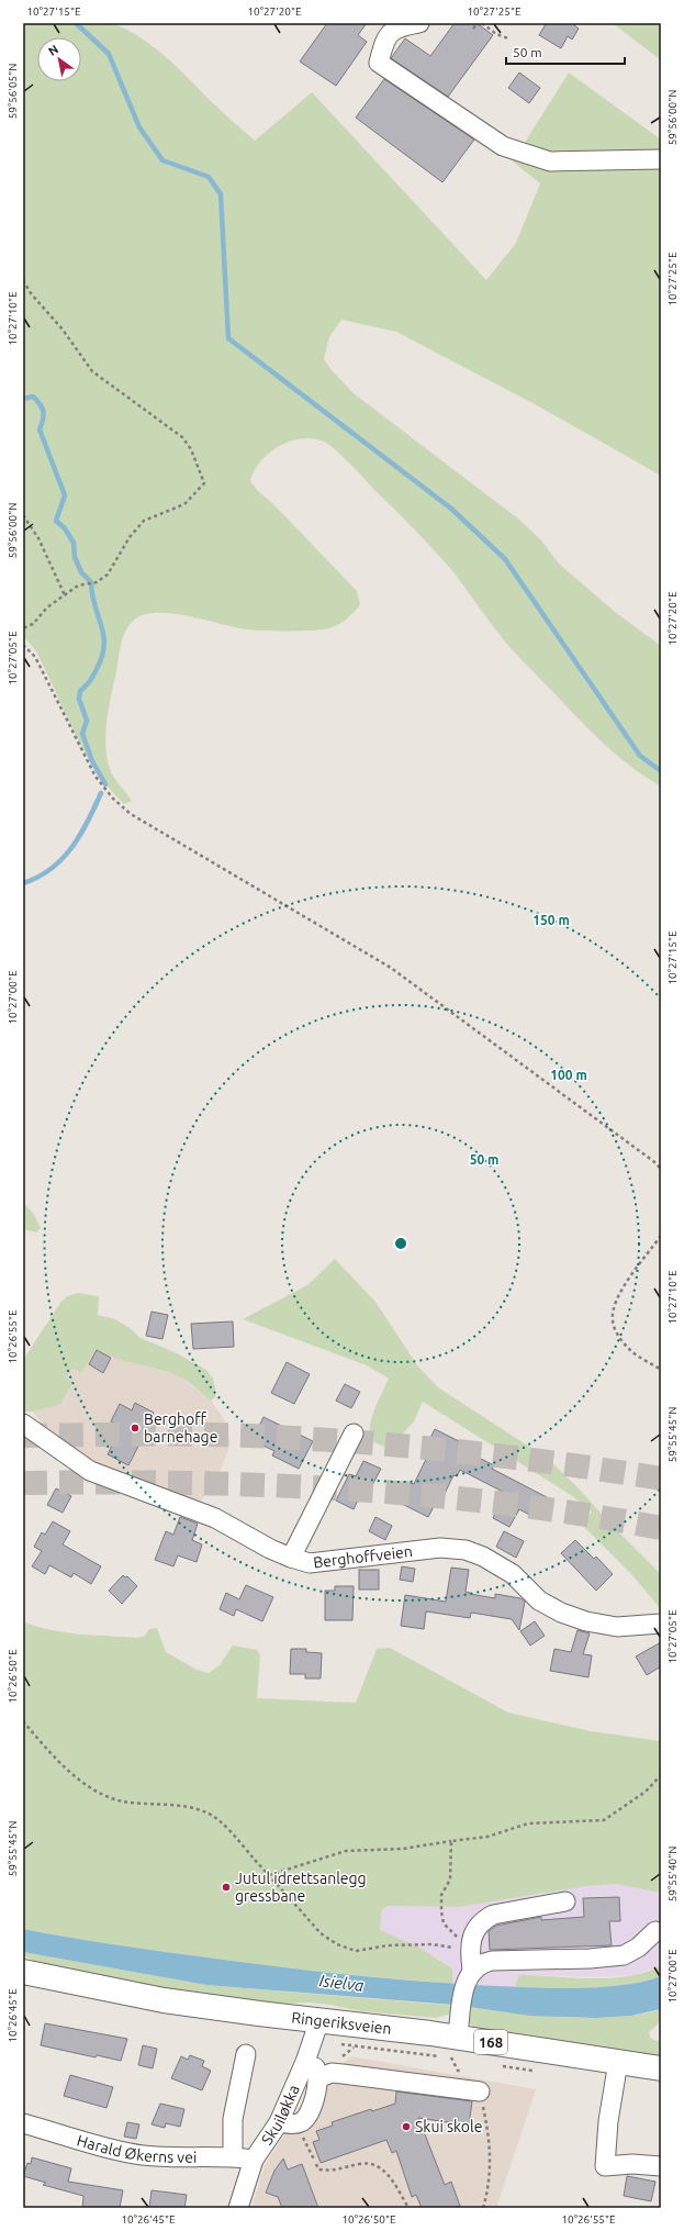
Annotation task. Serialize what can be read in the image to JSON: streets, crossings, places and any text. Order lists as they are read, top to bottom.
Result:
{
  "streets": {
    "main road": ["Ringeriksveien", "168"],
    "street": ["Berghoffveien", "Skuiløkka", "Harald Økerns vei"]
  },
  "crossings": [
    ["Ringeriksveien", "Skuiløkka"],
    ["Skuiløkka", "Harald Økerns vei"]
  ],
  "water": ["Isielva"],
  "places": ["Berghoff barnehage", "Jutul idrettsanlegg gressbane", "Skui skole"],
  "scale_bar": "50 m",
  "north": "top left",
  "coordinates": [
    "10°27'15\"E",
    "10°27'20\"E",
    "10°27'25\"E",
    "59°56'05\"N",
    "59°56'00\"N",
    "10°27'10\"E",
    "10°27'05\"E",
    "10°27'00\"E",
    "10°26'55\"E",
    "59°55'45\"N",
    "10°26'50\"E",
    "59°55'40\"N",
    "10°26'45\"E"
  ],
  "rings": ["150 m", "100 m", "50 m"]
}
